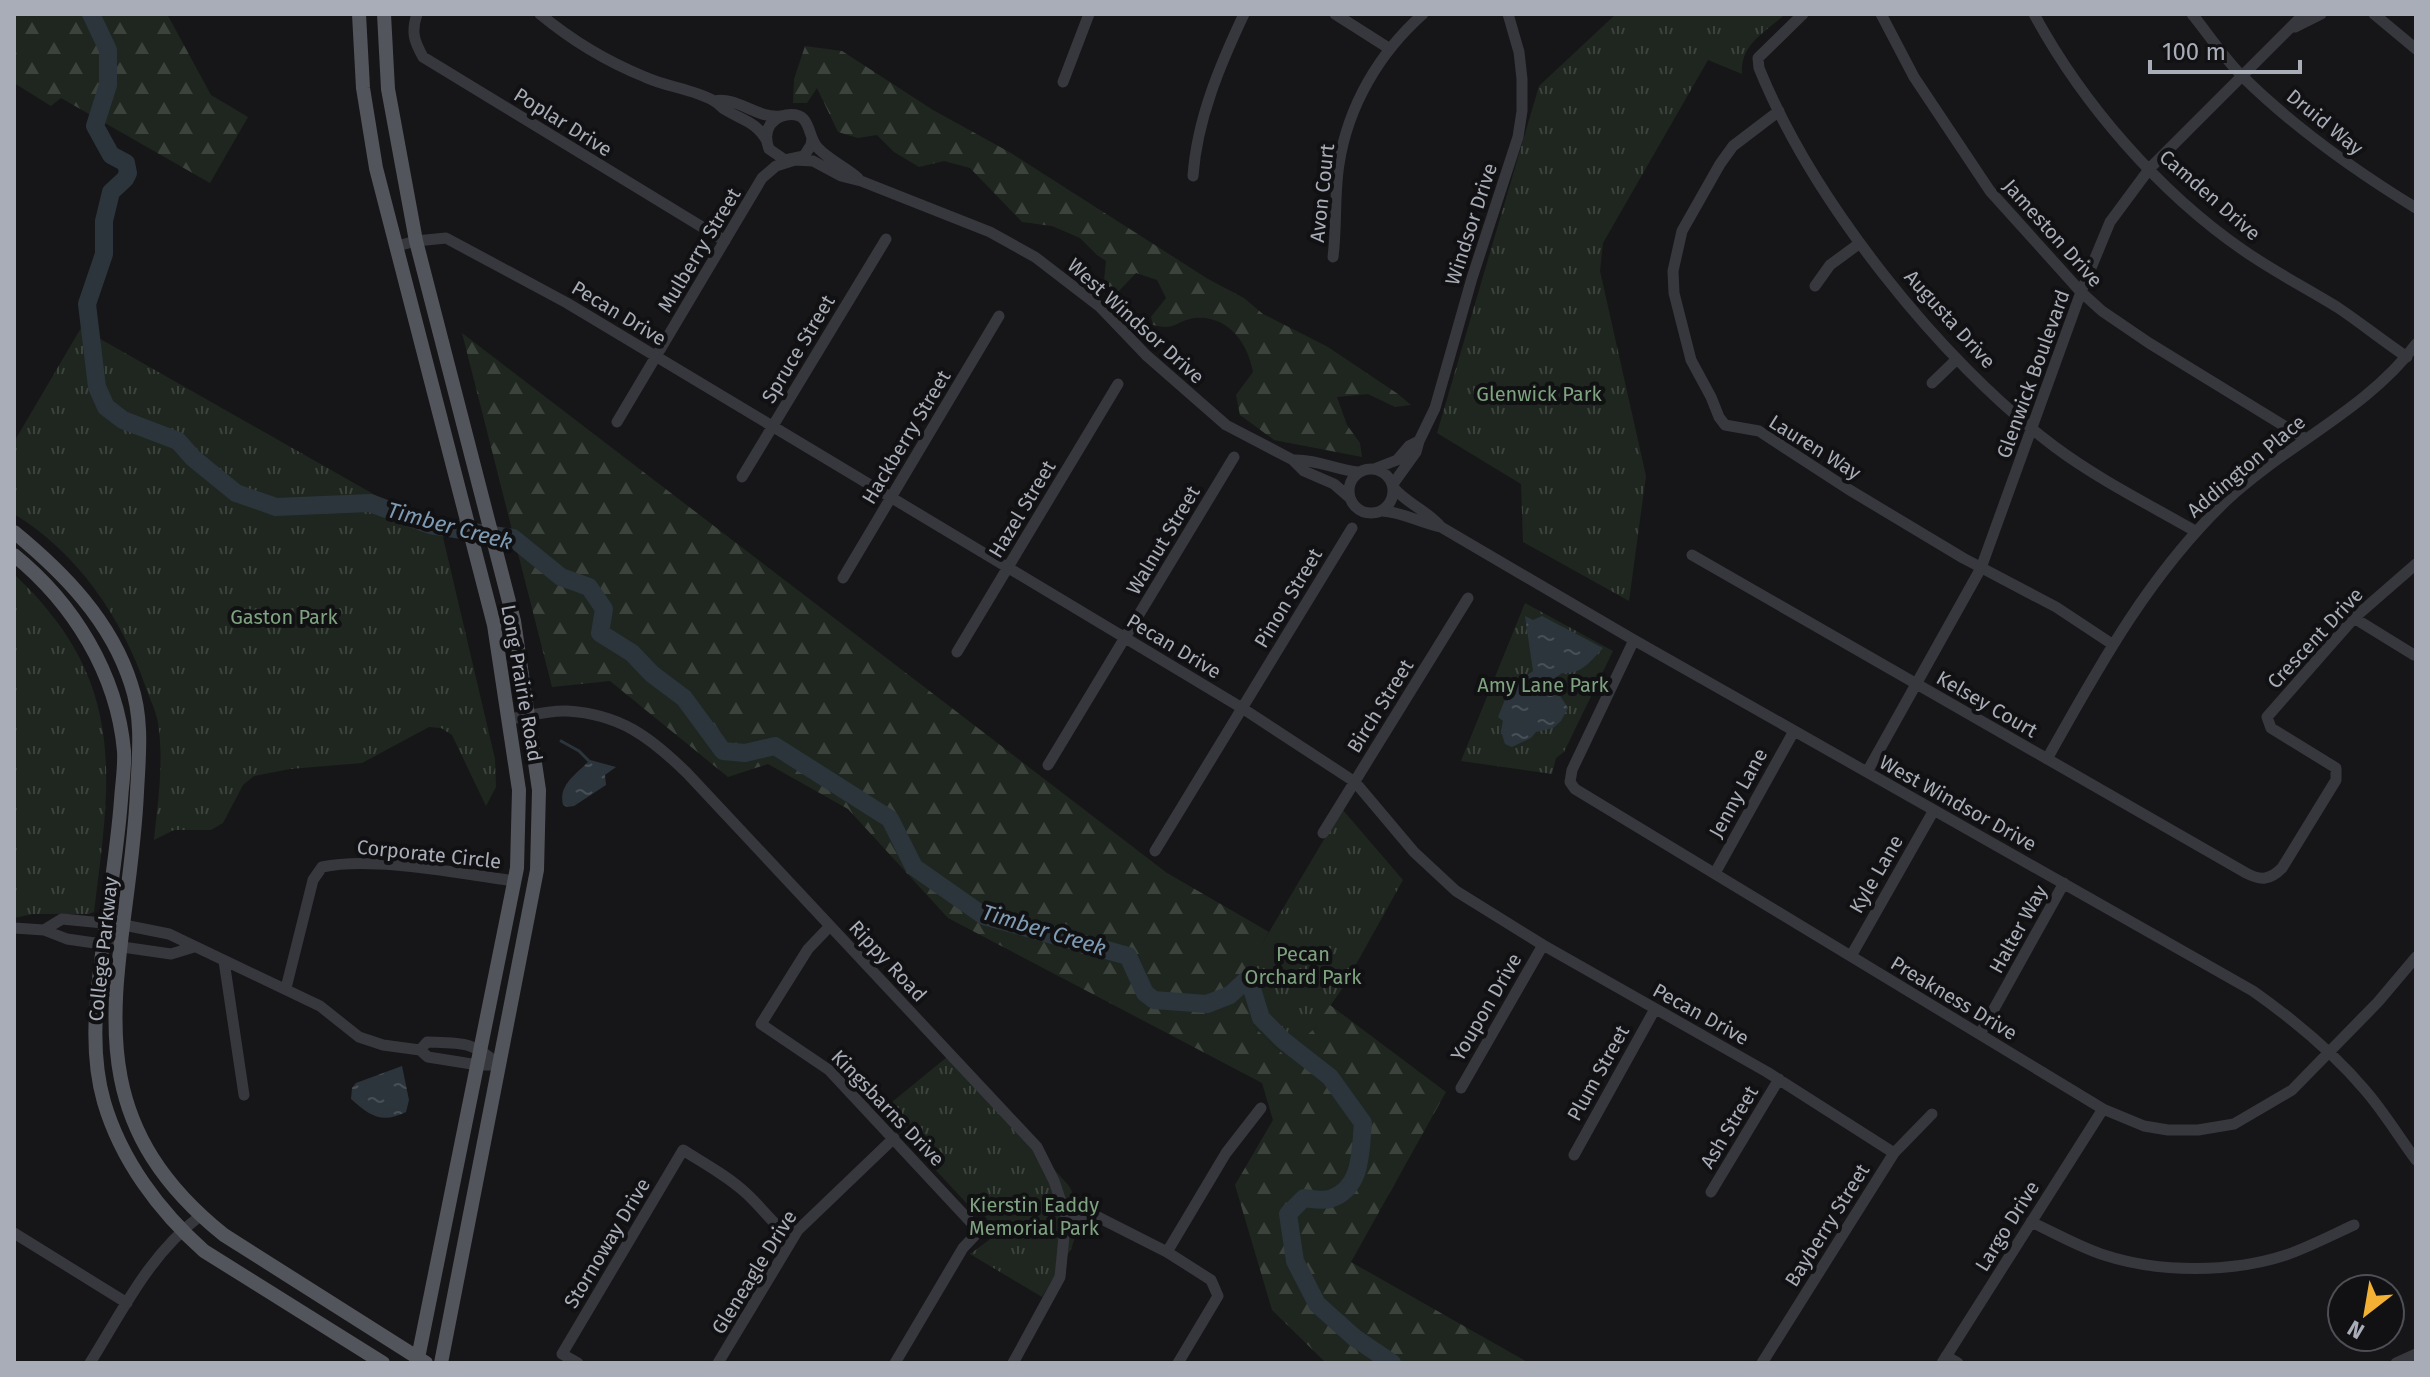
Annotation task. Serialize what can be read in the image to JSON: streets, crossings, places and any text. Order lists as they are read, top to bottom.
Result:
{
  "streets": {
    "main road": ["Long Prairie Road", "College Parkway"],
    "street": [
      "Poplar Drive",
      "Druid Way",
      "Avon Court",
      "Camden Drive",
      "Windsor Drive",
      "Jameston Drive",
      "Mulberry Street",
      "Pecan Drive",
      "Augusta Drive",
      "West Windsor Drive",
      "Spruce Street",
      "Glenwick Boulevard",
      "Hackberry Street",
      "Lauren Way",
      "Addington Place",
      "Hazel Street",
      "Walnut Street",
      "Pinon Street",
      "Crescent Drive",
      "Kelsey Court",
      "Birch Street",
      "Jenny Lane",
      "Corporate Circle",
      "Kyle Lane",
      "Halter Way",
      "Rippy Road",
      "Preakness Drive",
      "Youpon Drive",
      "Plum Street",
      "Kingsbarns Drive",
      "Ash Street",
      "Bayberry Street",
      "Largo Drive",
      "Stornoway Drive",
      "Gleneagle Drive"
    ]
  },
  "crossings": [
    ["Poplar Drive", "Mulberry Street"],
    ["Druid Way", "Glenwick Boulevard"],
    ["Camden Drive", "Glenwick Boulevard"],
    ["Camden Drive", "Addington Place"],
    ["Windsor Drive", "West Windsor Drive"],
    ["Jameston Drive", "Glenwick Boulevard"],
    ["Jameston Drive", "Addington Place"],
    ["Mulberry Street", "Pecan Drive"],
    ["Mulberry Street", "West Windsor Drive"],
    ["Pecan Drive", "Spruce Street"],
    ["Pecan Drive", "Hackberry Street"],
    ["Pecan Drive", "Hazel Street"],
    ["Pecan Drive", "Walnut Street"],
    ["Pecan Drive", "Pinon Street"],
    ["Pecan Drive", "Long Prairie Road"],
    ["Pecan Drive", "Birch Street"],
    ["Pecan Drive", "Youpon Drive"],
    ["Pecan Drive", "Plum Street"],
    ["Pecan Drive", "Ash Street"],
    ["Pecan Drive", "Bayberry Street"],
    ["Augusta Drive", "Glenwick Boulevard"],
    ["Augusta Drive", "Lauren Way"],
    ["Augusta Drive", "Addington Place"],
    ["West Windsor Drive", "Glenwick Boulevard"],
    ["West Windsor Drive", "Jenny Lane"],
    ["West Windsor Drive", "Kyle Lane"],
    ["West Windsor Drive", "Halter Way"],
    ["West Windsor Drive", "Preakness Drive"],
    ["Glenwick Boulevard", "Lauren Way"],
    ["Glenwick Boulevard", "Kelsey Court"],
    ["Lauren Way", "Addington Place"],
    ["Addington Place", "Kelsey Court"],
    ["Crescent Drive", "Kelsey Court"],
    ["Long Prairie Road", "Corporate Circle"],
    ["Long Prairie Road", "College Parkway"],
    ["Long Prairie Road", "Rippy Road"],
    ["Jenny Lane", "Preakness Drive"],
    ["Kyle Lane", "Preakness Drive"],
    ["Halter Way", "Preakness Drive"],
    ["Rippy Road", "Kingsbarns Drive"],
    ["Preakness Drive", "Largo Drive"],
    ["Kingsbarns Drive", "Gleneagle Drive"],
    ["Stornoway Drive", "Gleneagle Drive"]
  ],
  "water": ["Timber Creek"],
  "parks": [
    "Glenwick Park",
    "Gaston Park",
    "Amy Lane Park",
    "Pecan Orchard Park",
    "Kierstin Eaddy Memorial Park"
  ],
  "scale_bar": "100 m",
  "north": "bottom left"
}
